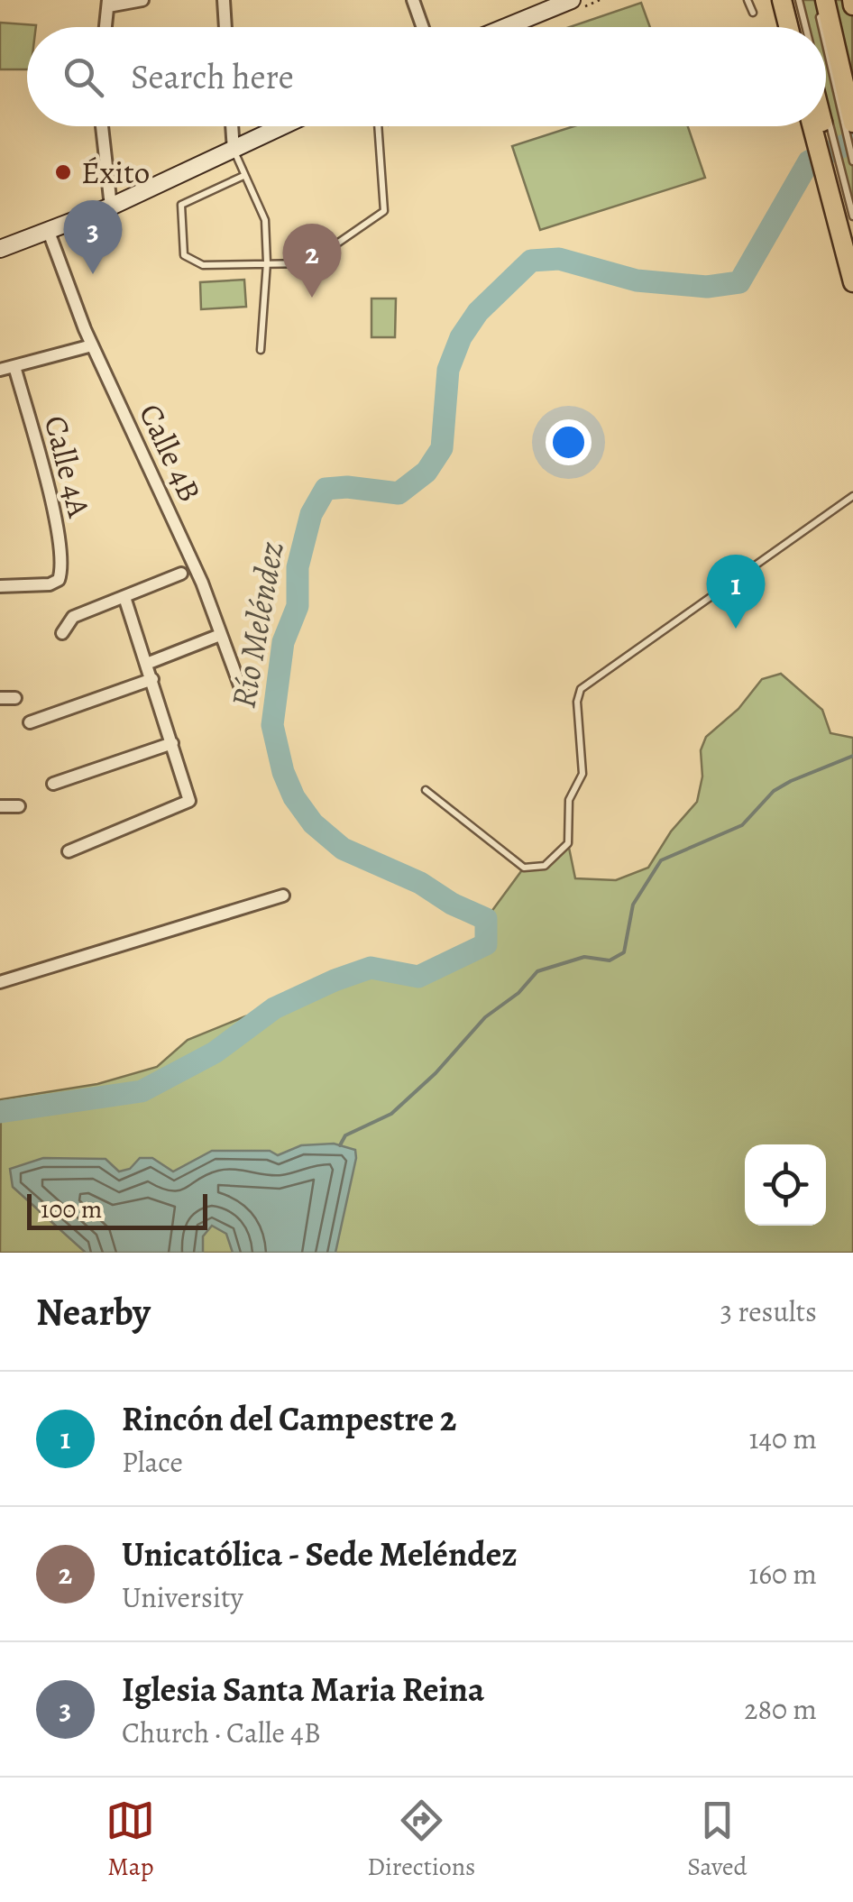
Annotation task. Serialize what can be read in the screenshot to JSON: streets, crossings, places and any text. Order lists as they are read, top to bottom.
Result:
{
  "streets": {
    "street": ["Calle 4B", "Calle 4A"]
  },
  "water": ["Río Meléndez"],
  "places": ["Éxito"],
  "scale_bar": "100 m",
  "page": {
    "search": "Search here",
    "pins": ["3", "2", "1"],
    "scale": "100 m",
    "heading": ["Nearby", "3 results"],
    "list": [
      {
        "mark": "1",
        "name": "Rincón del Campestre 2",
        "note": "Place",
        "value": "140 m"
      },
      {
        "mark": "2",
        "name": "Unicatólica - Sede Meléndez",
        "note": "University",
        "value": "160 m"
      },
      {
        "mark": "3",
        "name": "Iglesia Santa Maria Reina",
        "note": "Church · Calle 4B",
        "value": "280 m"
      }
    ],
    "nav": ["Map", "Directions", "Saved"]
  }
}
